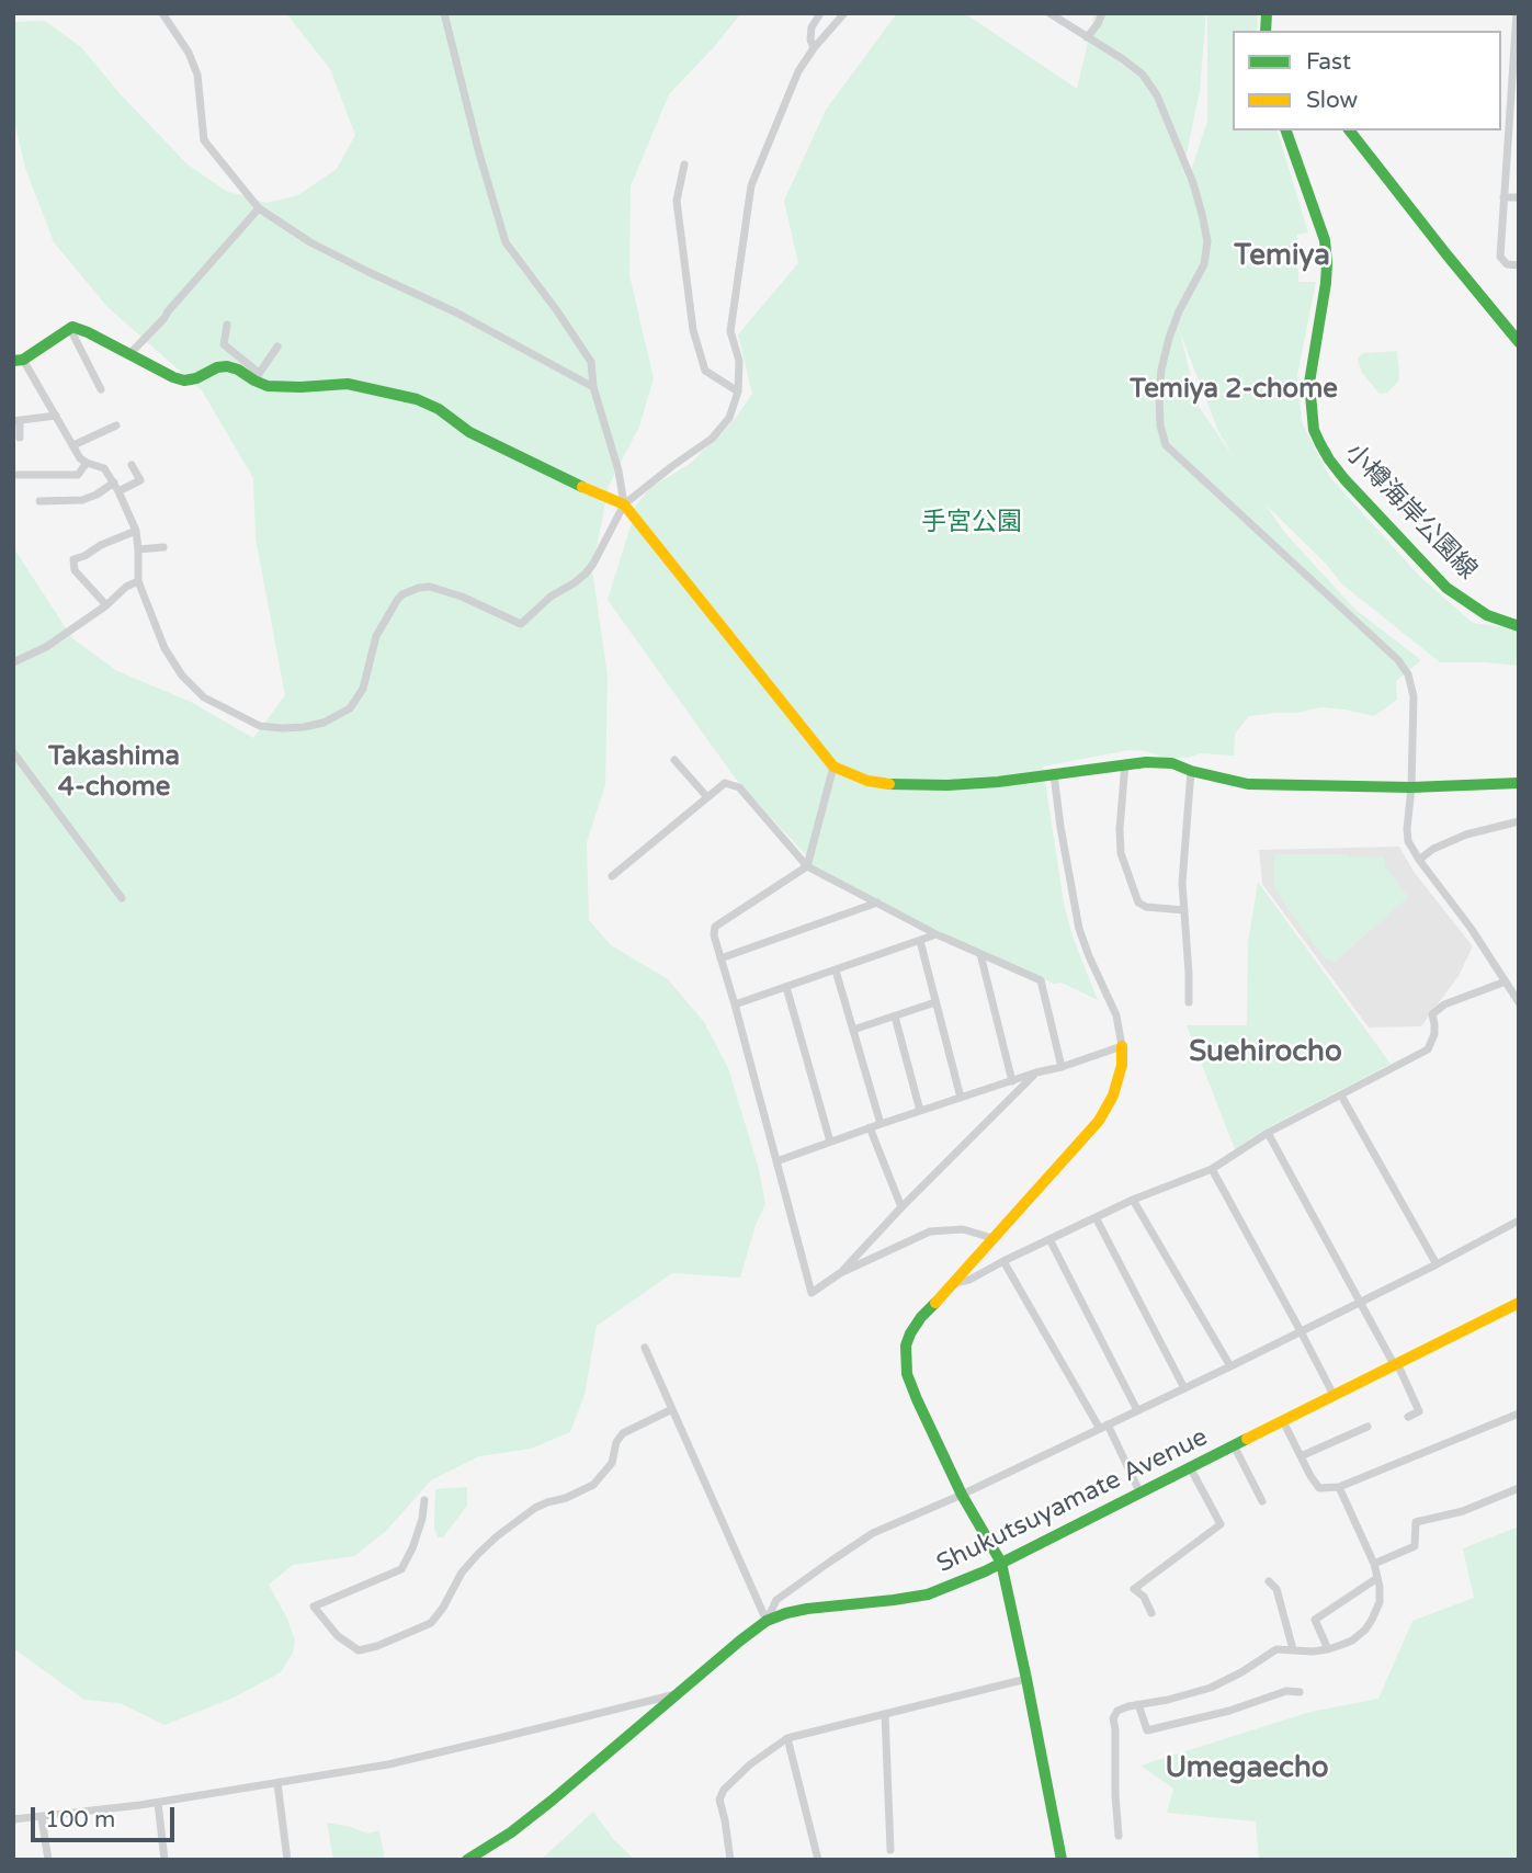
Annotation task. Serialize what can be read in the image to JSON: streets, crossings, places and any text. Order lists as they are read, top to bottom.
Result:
{
  "streets": {
    "street": ["小樽海岸公園線", "Shukutsuyamate Avenue"]
  },
  "districts": [
    "Temiya",
    "Temiya 2-chome",
    "Takashima 4-chome",
    "Suehirocho",
    "Umegaecho"
  ],
  "parks": ["手宮公園"],
  "legend": ["Fast", "Slow"],
  "scale_bar": "100 m"
}
